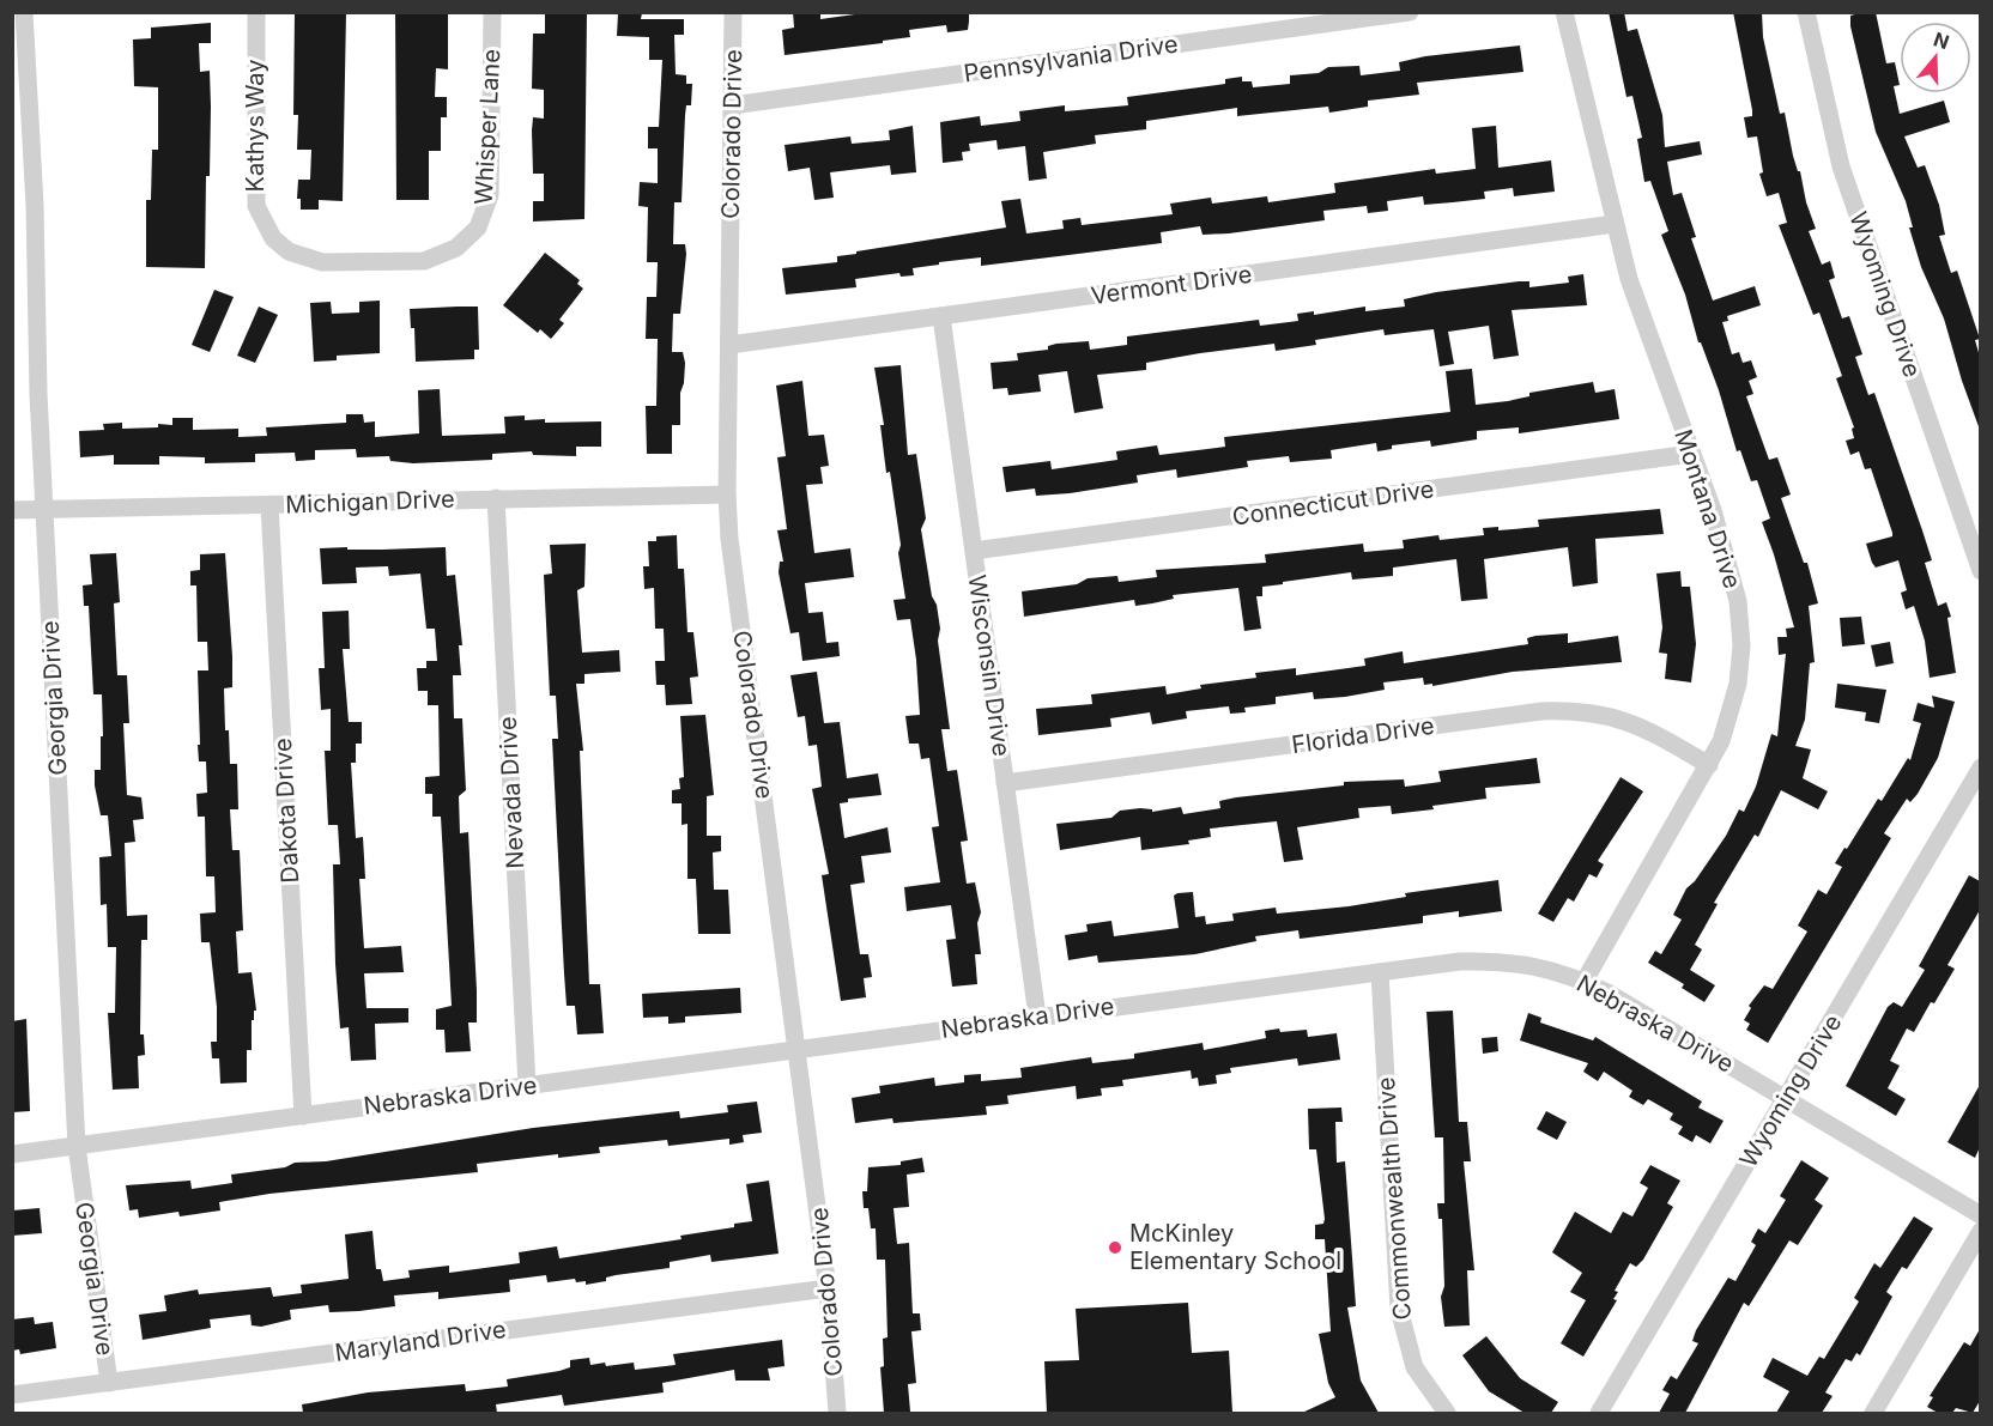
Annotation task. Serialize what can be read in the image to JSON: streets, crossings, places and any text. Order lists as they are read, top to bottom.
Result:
{
  "streets": {
    "street": [
      "Pennsylvania Drive",
      "Kathys Way",
      "Whisper Lane",
      "Colorado Drive",
      "Vermont Drive",
      "Wyoming Drive",
      "Michigan Drive",
      "Connecticut Drive",
      "Montana Drive",
      "Wisconsin Drive",
      "Georgia Drive",
      "Florida Drive",
      "Nevada Drive",
      "Dakota Drive",
      "Nebraska Drive",
      "Commonwealth Drive",
      "Maryland Drive"
    ]
  },
  "crossings": [
    ["Pennsylvania Drive", "Colorado Drive"],
    ["Kathys Way", "Whisper Lane"],
    ["Colorado Drive", "Vermont Drive"],
    ["Colorado Drive", "Michigan Drive"],
    ["Colorado Drive", "Nebraska Drive"],
    ["Colorado Drive", "Maryland Drive"],
    ["Vermont Drive", "Montana Drive"],
    ["Vermont Drive", "Wisconsin Drive"],
    ["Wyoming Drive", "Nebraska Drive"],
    ["Michigan Drive", "Georgia Drive"],
    ["Michigan Drive", "Nevada Drive"],
    ["Michigan Drive", "Dakota Drive"],
    ["Connecticut Drive", "Montana Drive"],
    ["Connecticut Drive", "Wisconsin Drive"],
    ["Montana Drive", "Florida Drive"],
    ["Montana Drive", "Nebraska Drive"],
    ["Wisconsin Drive", "Florida Drive"],
    ["Wisconsin Drive", "Nebraska Drive"],
    ["Georgia Drive", "Nebraska Drive"],
    ["Georgia Drive", "Maryland Drive"],
    ["Nevada Drive", "Nebraska Drive"],
    ["Dakota Drive", "Nebraska Drive"],
    ["Nebraska Drive", "Commonwealth Drive"]
  ],
  "places": ["McKinley Elementary School"],
  "north": "top"
}
